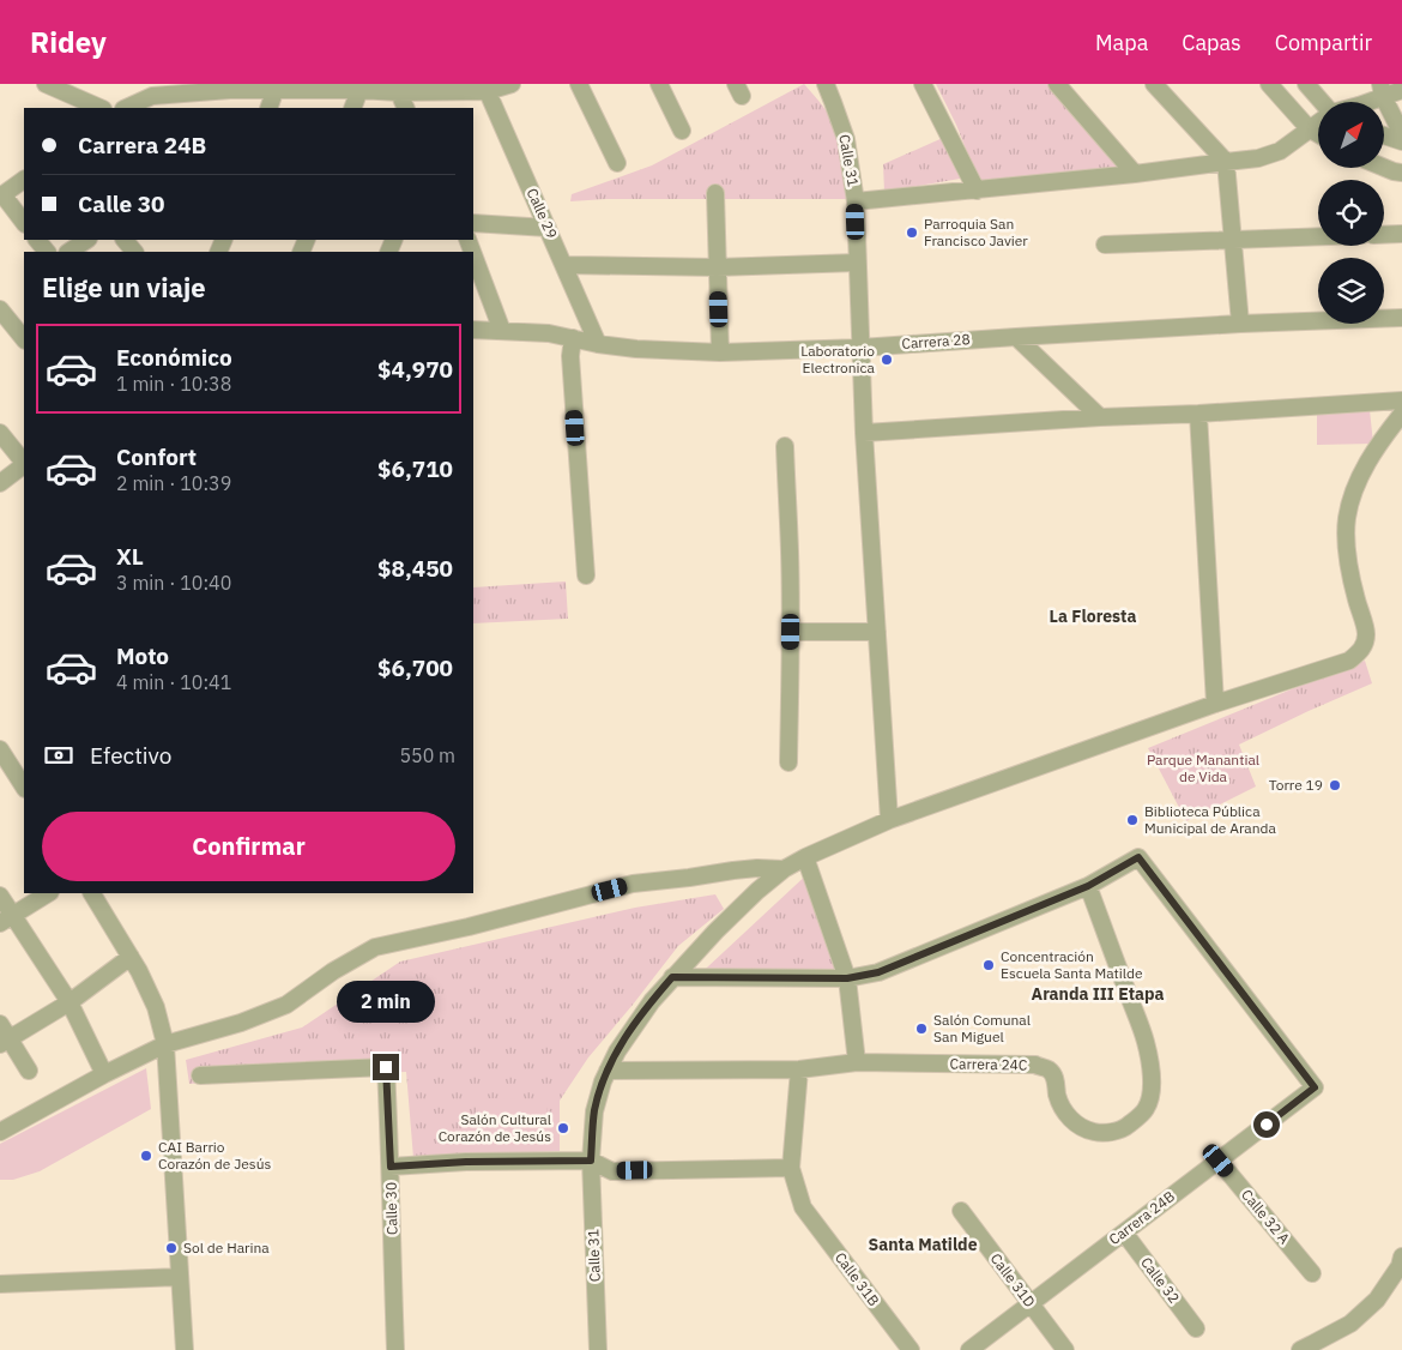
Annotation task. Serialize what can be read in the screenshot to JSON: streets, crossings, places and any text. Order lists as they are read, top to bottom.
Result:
{
  "streets": {
    "street": [
      "Calle 31",
      "Calle 29",
      "Carrera 28",
      "Carrera 24C",
      "Calle 30",
      "Calle 32 A",
      "Carrera 24B",
      "Calle 31B",
      "Calle 31D",
      "Calle 32"
    ]
  },
  "crossings": [
    ["Calle 31", "Carrera 28"],
    ["Calle 31", "Carrera 24C"],
    ["Calle 29", "Carrera 28"],
    ["Carrera 24C", "Carrera 24B"],
    ["Calle 32 A", "Carrera 24B"],
    ["Carrera 24B", "Calle 31D"],
    ["Carrera 24B", "Calle 32"]
  ],
  "districts": ["La Floresta", "Aranda III Etapa", "Santa Matilde"],
  "parks": ["Parque Manantial de Vida"],
  "places": [
    "Parroquia San Francisco Javier",
    "Laboratorio Electronica",
    "Torre 19",
    "Biblioteca Pública Municipal de Aranda",
    "Concentración Escuela Santa Matilde",
    "Salón Comunal San Miguel",
    "Salón Cultural Corazón de Jesús",
    "CAI Barrio Corazón de Jesús",
    "Sol de Harina"
  ],
  "north": "top right",
  "page": {
    "header": "Ridey",
    "nav": ["Mapa", "Capas", "Compartir"],
    "banner": ["Carrera 24B", "Calle 30"],
    "heading": "Elige un viaje",
    "list": [
      {
        "name": "Económico",
        "note": "1 min · 10:38",
        "value": "$4,970"
      },
      {
        "name": "Confort",
        "note": "2 min · 10:39",
        "value": "$6,710"
      },
      {
        "name": "XL",
        "note": "3 min · 10:40",
        "value": "$8,450"
      },
      {
        "name": "Moto",
        "note": "4 min · 10:41",
        "value": "$6,700"
      }
    ],
    "pay": ["Efectivo", "550 m"],
    "buttons": "Confirmar",
    "bubble": "2 min"
  }
}
